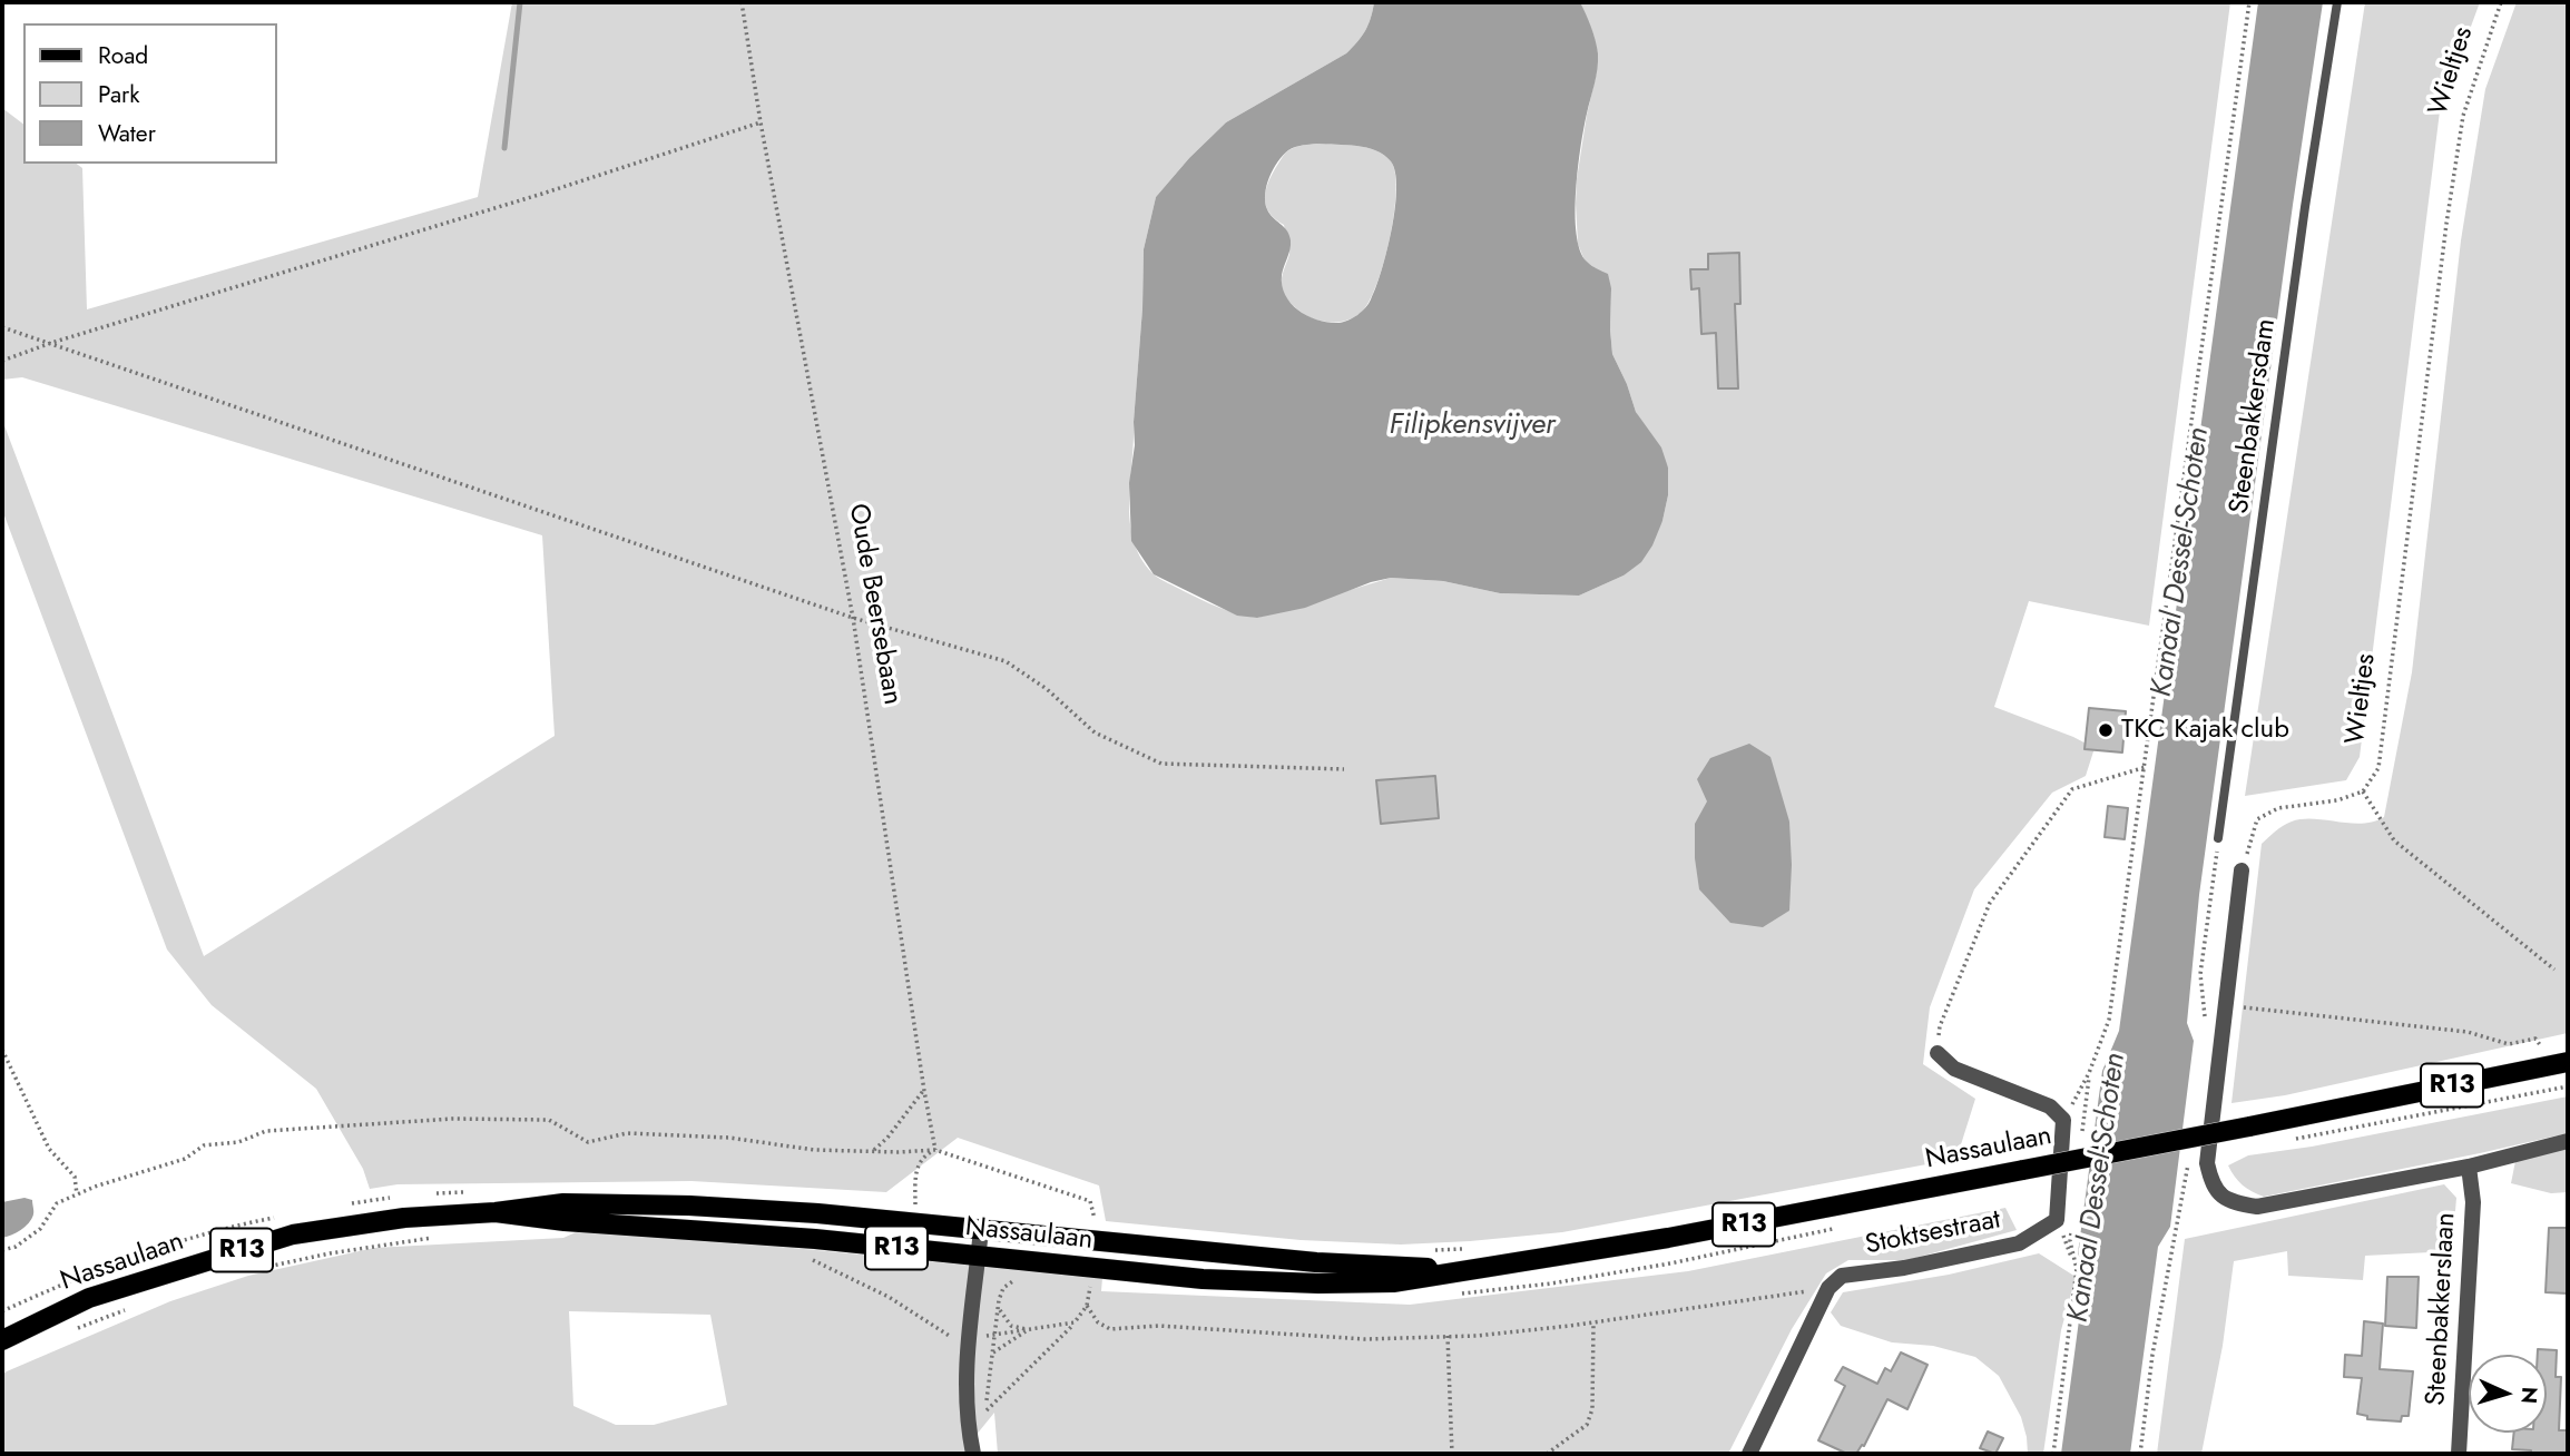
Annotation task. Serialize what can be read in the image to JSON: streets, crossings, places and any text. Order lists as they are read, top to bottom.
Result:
{
  "streets": {
    "main road": ["R13", "Nassaulaan"],
    "street": ["Stoktsestraat", "Steenbakkerslaan"],
    "lane": ["Steenbakkersdam"],
    "path": ["Wieltjes", "Oude Beersebaan"]
  },
  "water": ["Filipkensvijver", "Kanaal Dessel-Schoten"],
  "places": ["TKC Kajak club"],
  "legend": ["Road", "Park", "Water"],
  "north": "right"
}
